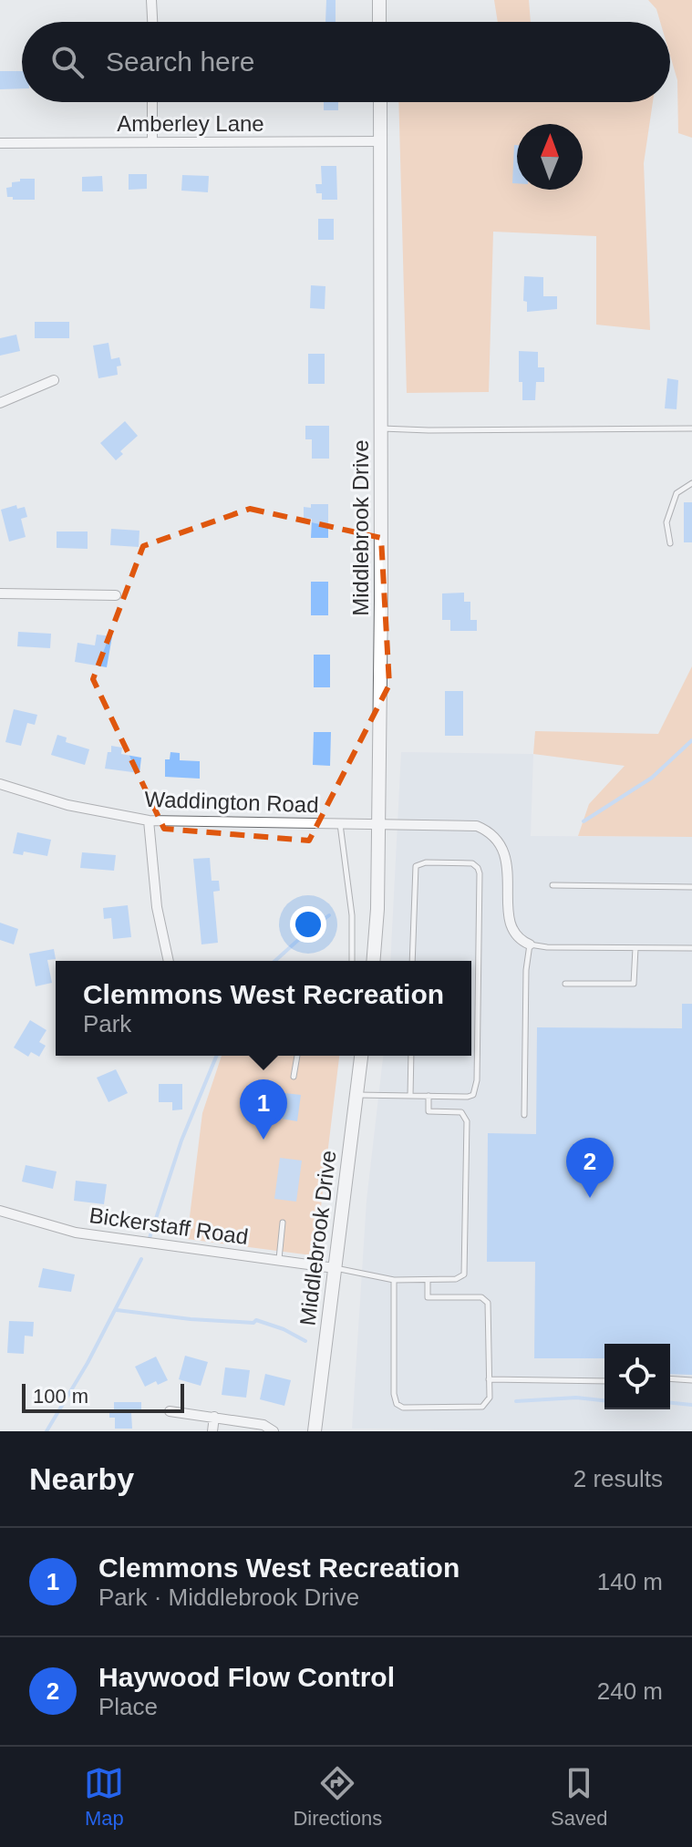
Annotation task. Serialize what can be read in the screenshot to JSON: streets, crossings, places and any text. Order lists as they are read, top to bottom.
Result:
{
  "streets": {
    "street": [
      "Amberley Lane",
      "Middlebrook Drive",
      "Waddington Road",
      "Bickerstaff Road"
    ]
  },
  "crossings": [
    ["Amberley Lane", "Middlebrook Drive"],
    ["Middlebrook Drive", "Waddington Road"],
    ["Middlebrook Drive", "Bickerstaff Road"]
  ],
  "scale_bar": "100 m",
  "north": "top",
  "page": {
    "search": "Search here",
    "popup": ["Clemmons West Recreation", "Park"],
    "pins": ["1", "2"],
    "scale": "100 m",
    "heading": ["Nearby", "2 results"],
    "list": [
      {
        "mark": "1",
        "name": "Clemmons West Recreation",
        "note": "Park · Middlebrook Drive",
        "value": "140 m"
      },
      {
        "mark": "2",
        "name": "Haywood Flow Control",
        "note": "Place",
        "value": "240 m"
      }
    ],
    "nav": ["Map", "Directions", "Saved"]
  }
}
